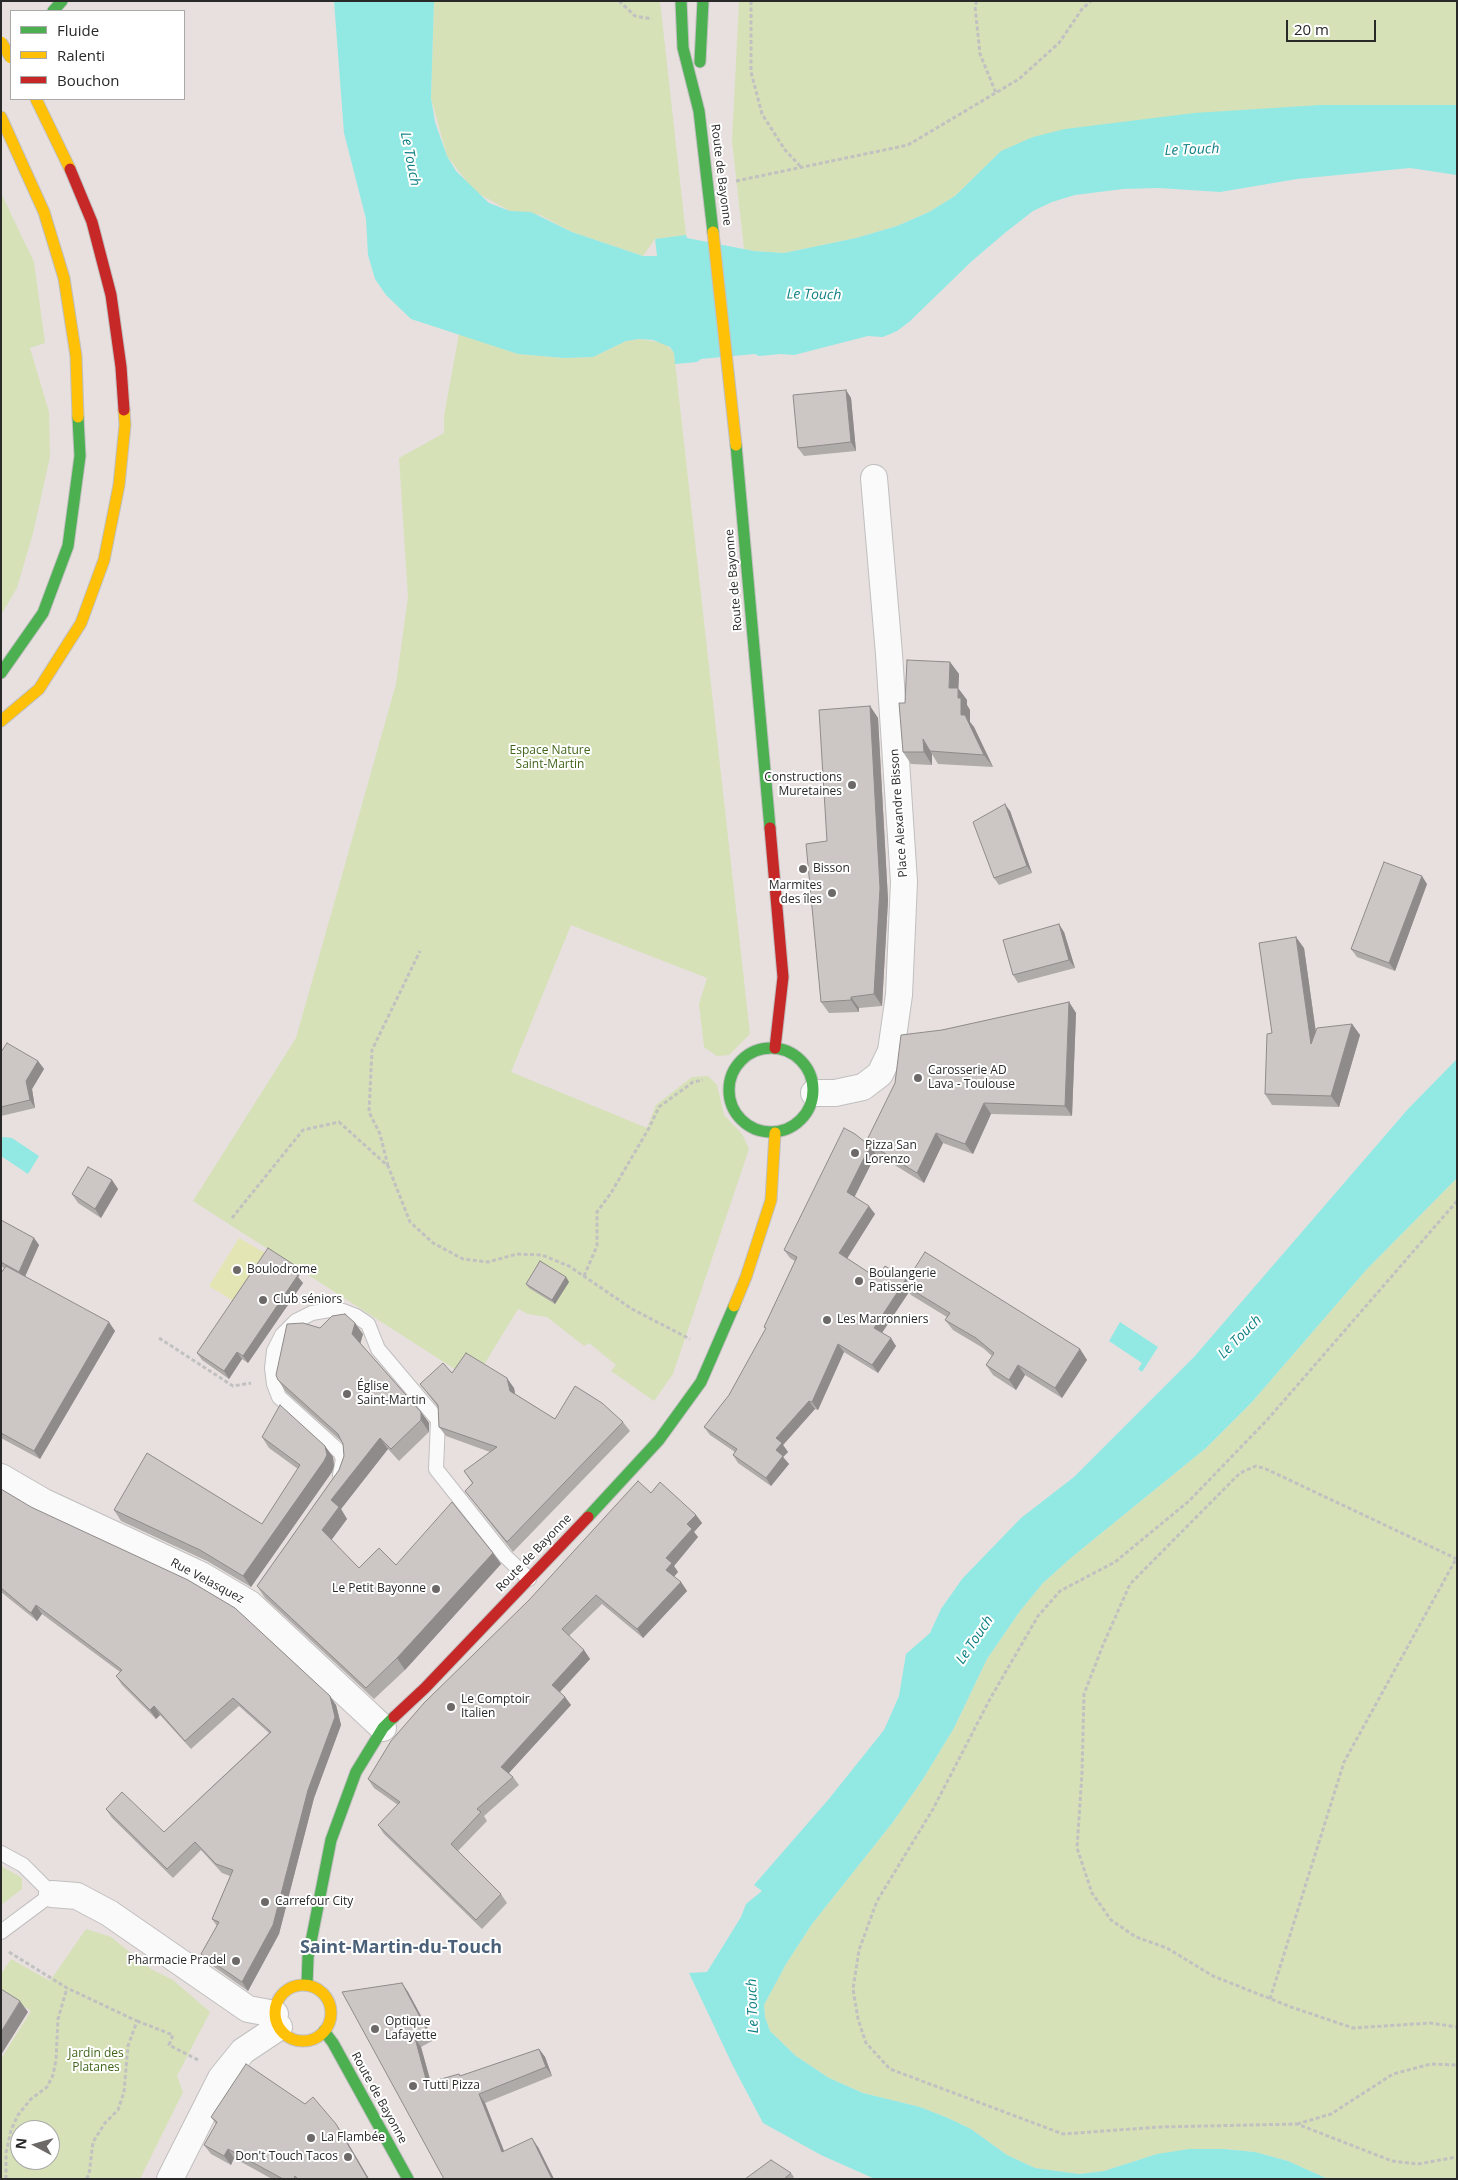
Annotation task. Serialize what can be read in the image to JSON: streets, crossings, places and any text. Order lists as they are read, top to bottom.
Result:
{
  "streets": {
    "main road": ["Route de Bayonne"],
    "street": ["Place Alexandre Bisson", "Rue Velasquez"]
  },
  "crossings": [
    ["Route de Bayonne", "Place Alexandre Bisson"],
    ["Route de Bayonne", "Rue Velasquez"]
  ],
  "districts": ["Saint-Martin-du-Touch"],
  "water": ["Le Touch"],
  "parks": ["Espace Nature Saint-Martin", "Jardin des Platanes"],
  "places": [
    "Constructions Muretaines",
    "Bisson",
    "Marmites des îles",
    "Carosserie AD Lava - Toulouse",
    "Pizza San Lorenzo",
    "Boulodrome",
    "Boulangerie Patisserie",
    "Club séniors",
    "Les Marronniers",
    "Église Saint-Martin",
    "Le Petit Bayonne",
    "Le Comptoir Italien",
    "Carrefour City",
    "Pharmacie Pradel",
    "Optique Lafayette",
    "Tutti Pizza",
    "La Flambée",
    "Don't Touch Tacos"
  ],
  "legend": ["Fluide", "Ralenti", "Bouchon"],
  "scale_bar": "20 m",
  "north": "left"
}
